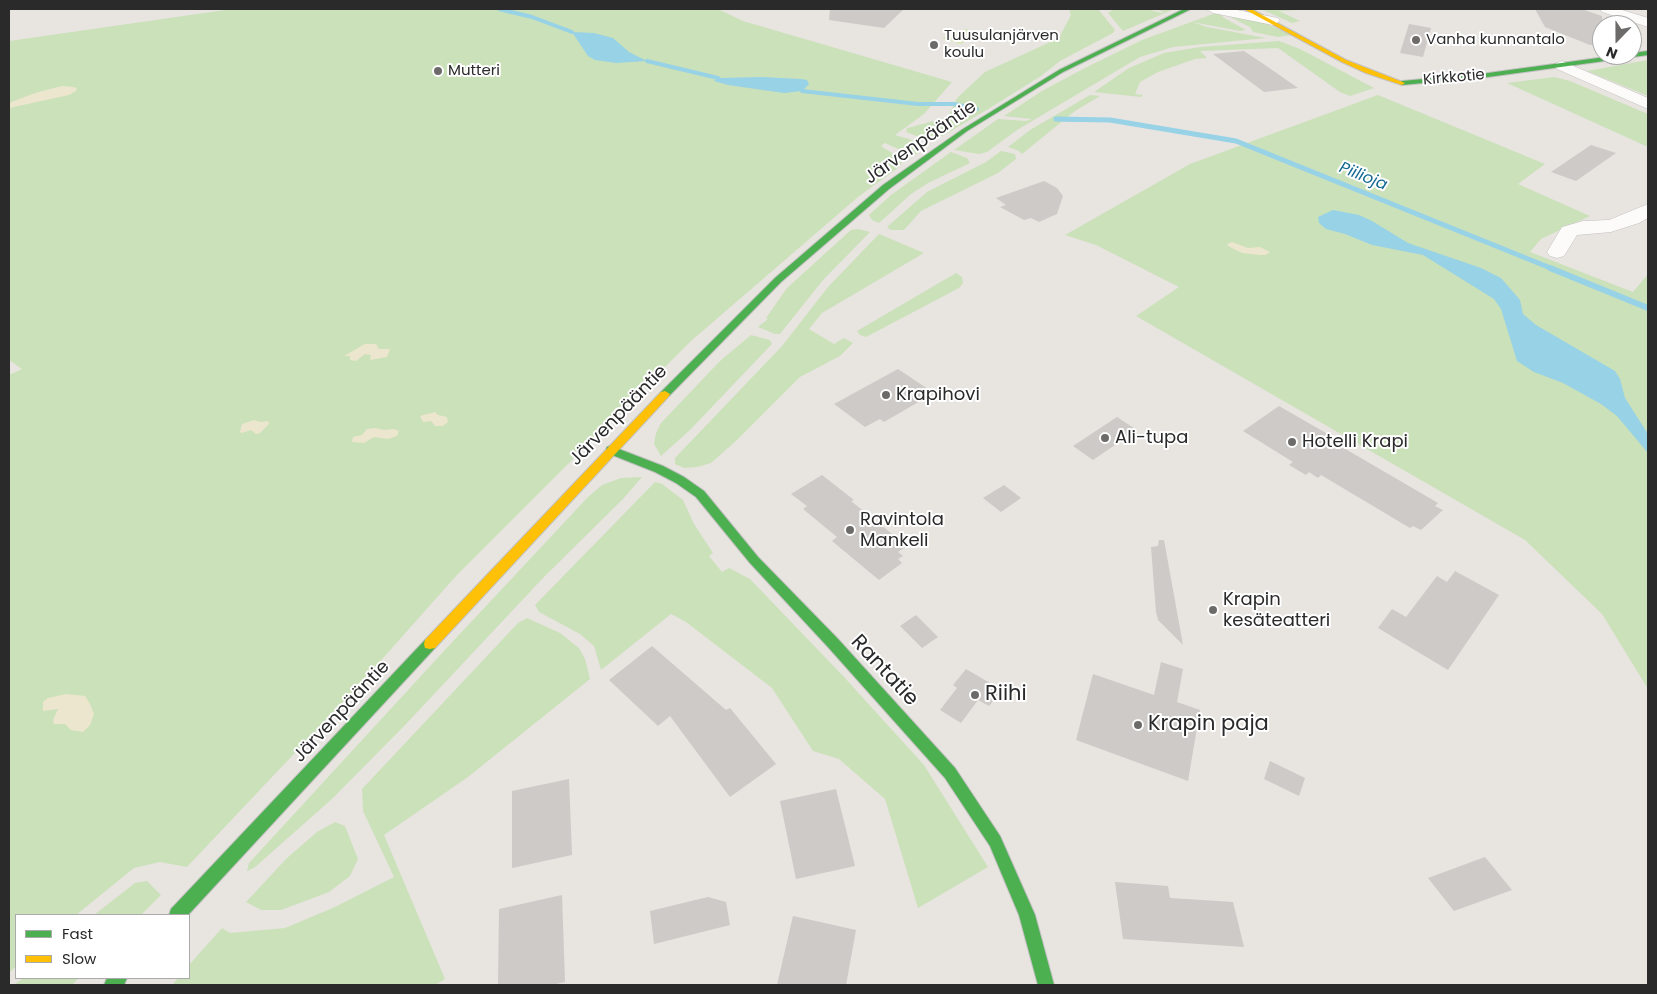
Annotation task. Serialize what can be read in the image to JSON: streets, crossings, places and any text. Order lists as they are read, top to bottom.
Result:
{
  "streets": {
    "main road": ["Kirkkotie", "Järvenpääntie", "Rantatie"]
  },
  "crossings": [
    ["Kirkkotie", "Järvenpääntie"],
    ["Järvenpääntie", "Rantatie"]
  ],
  "water": ["Piilioja"],
  "places": [
    "Vanha kunnantalo",
    "Tuusulanjärven koulu",
    "Mutteri",
    "Krapihovi",
    "Ali-tupa",
    "Hotelli Krapi",
    "Ravintola Mankeli",
    "Krapin kesäteatteri",
    "Riihi",
    "Krapin paja"
  ],
  "legend": ["Fast", "Slow"],
  "north": "bottom"
}
